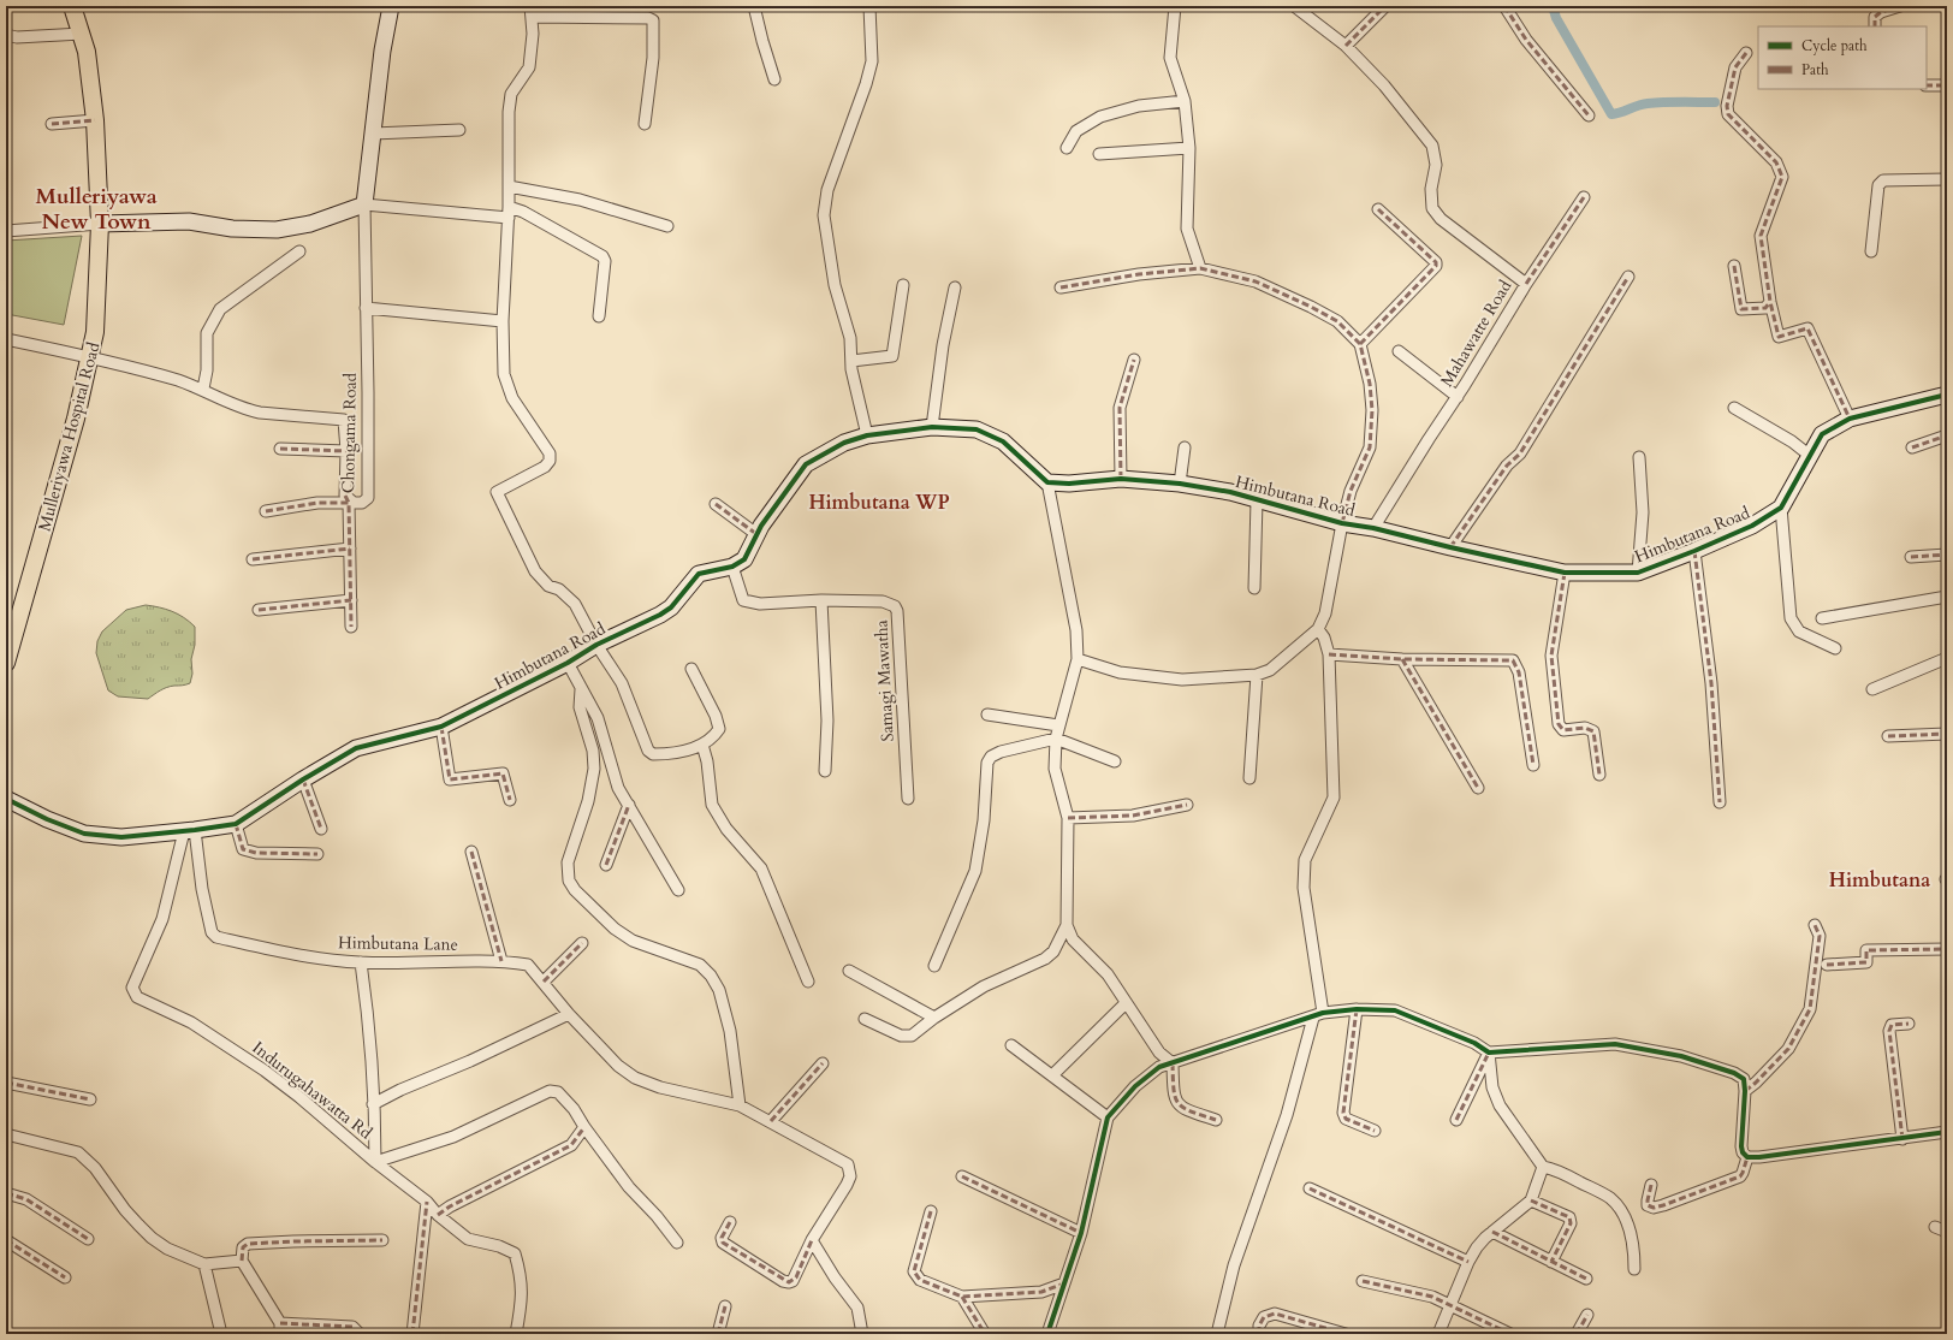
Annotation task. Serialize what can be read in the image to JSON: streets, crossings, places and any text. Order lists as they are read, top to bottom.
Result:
{
  "streets": {
    "main road": ["Mulleriyawa Hospital Road"],
    "street": [
      "Mahawatte Road",
      "Chongama Road",
      "Himbutana Road",
      "Samagi Mawatha",
      "Himbutana Lane",
      "Indurugahawatta Rd"
    ]
  },
  "crossings": [
    ["Mahawatte Road", "Himbutana Road"],
    ["Chongama Road", "Mulleriyawa Hospital Road"],
    ["Himbutana Road", "Samagi Mawatha"],
    ["Himbutana Road", "Himbutana Lane"],
    ["Himbutana Road", "Indurugahawatta Rd"],
    ["Himbutana Lane", "Indurugahawatta Rd"]
  ],
  "districts": ["Mulleriyawa New Town", "Himbutana WP", "Himbutana"],
  "legend": ["Cycle path", "Path"]
}
